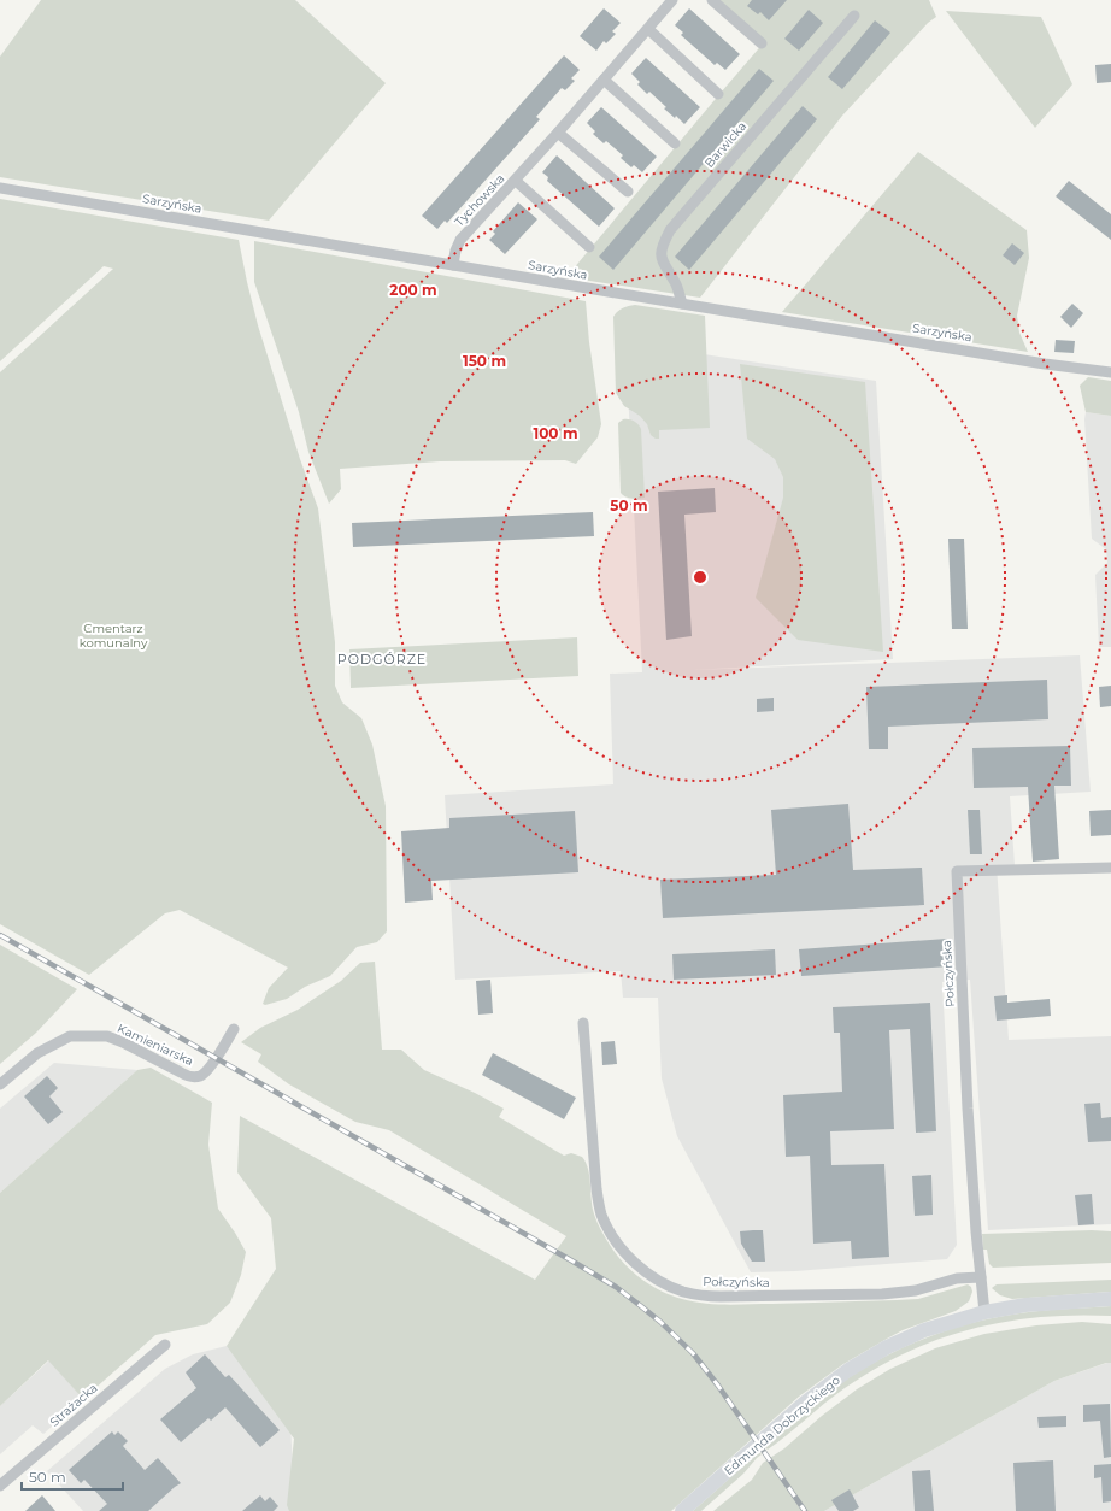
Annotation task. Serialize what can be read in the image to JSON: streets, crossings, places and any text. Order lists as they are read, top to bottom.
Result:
{
  "streets": {
    "main road": ["Edmunda Dobrzyckiego"],
    "street": [
      "Barwicka",
      "Tychowska",
      "Sarzyńska",
      "Połczyńska",
      "Kamieniarska",
      "Strażacka"
    ]
  },
  "crossings": [
    ["Barwicka", "Sarzyńska"],
    ["Tychowska", "Sarzyńska"],
    ["Połczyńska", "Edmunda Dobrzyckiego"]
  ],
  "districts": ["PODGÓRZE"],
  "parks": ["Cmentarz komunalny"],
  "scale_bar": "50 m",
  "rings": [
    "200 m",
    "150 m",
    "100 m",
    "50 m"
  ]
}
